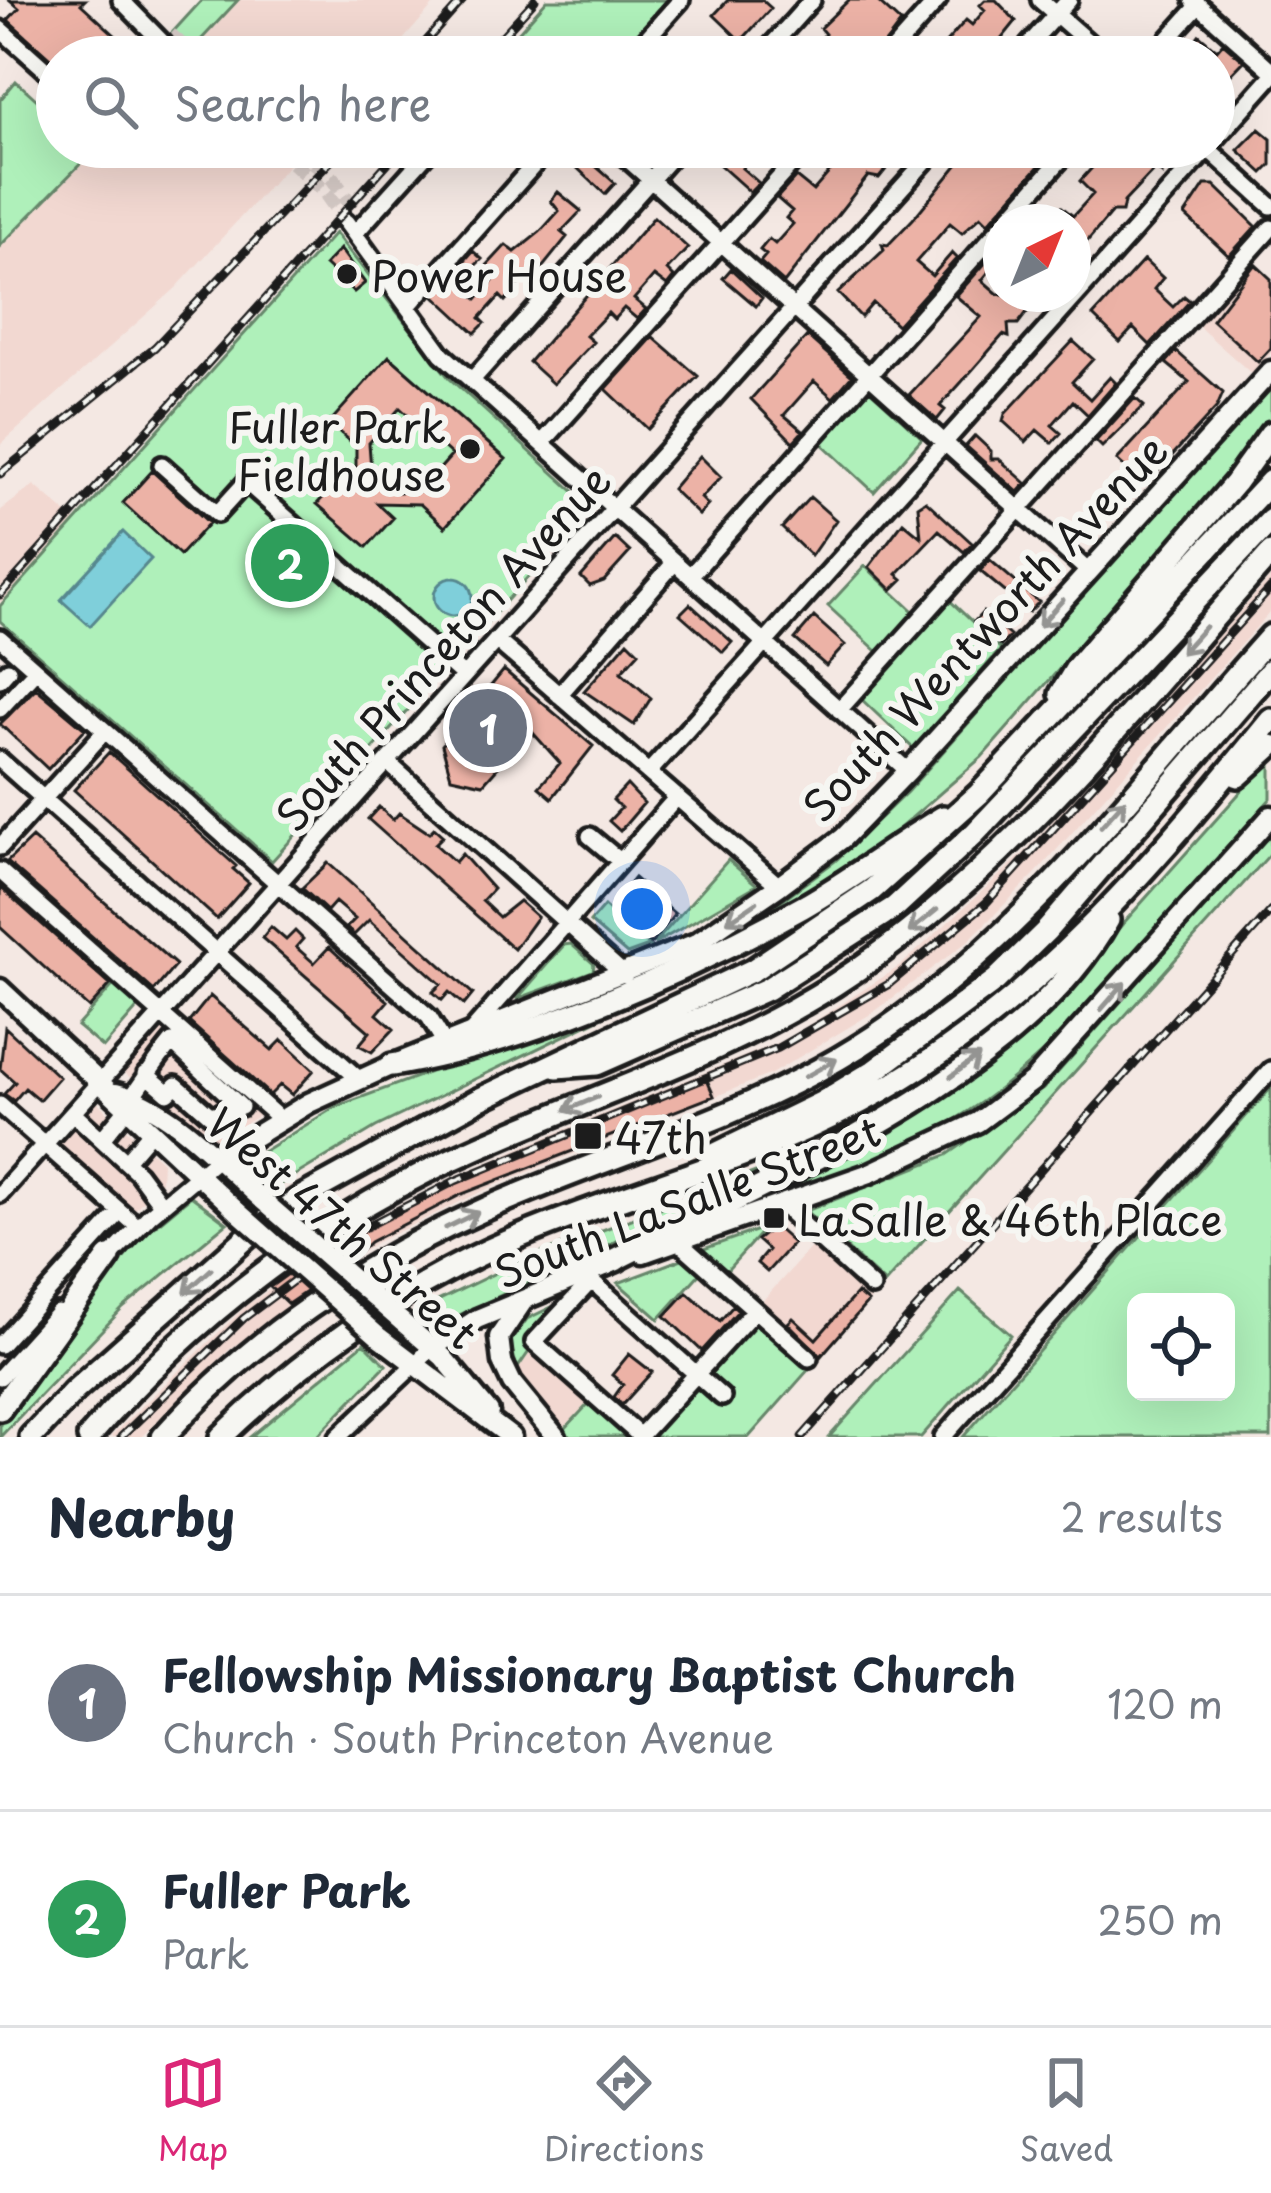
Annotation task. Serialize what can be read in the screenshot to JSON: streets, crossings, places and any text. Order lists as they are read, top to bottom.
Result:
{
  "streets": {
    "main road": ["South Wentworth Avenue", "South LaSalle Street", "West 47th Street"],
    "street": ["South Princeton Avenue"]
  },
  "crossings": [
    ["South Wentworth Avenue", "West 47th Street"],
    ["South Princeton Avenue", "West 47th Street"],
    ["South LaSalle Street", "West 47th Street"]
  ],
  "one_way": ["South LaSalle Street"],
  "places": {
    "other": ["Power House", "Fuller Park Fieldhouse"],
    "transit": ["47th", "LaSalle & 46th Place"]
  },
  "north": "top right",
  "page": {
    "search": "Search here",
    "pins": ["2", "1"],
    "heading": ["Nearby", "2 results"],
    "list": [
      {
        "mark": "1",
        "name": "Fellowship Missionary Baptist Church",
        "note": "Church · South Princeton Avenue",
        "value": "120 m"
      },
      {
        "mark": "2",
        "name": "Fuller Park",
        "note": "Park",
        "value": "250 m"
      }
    ],
    "nav": ["Map", "Directions", "Saved"]
  }
}
